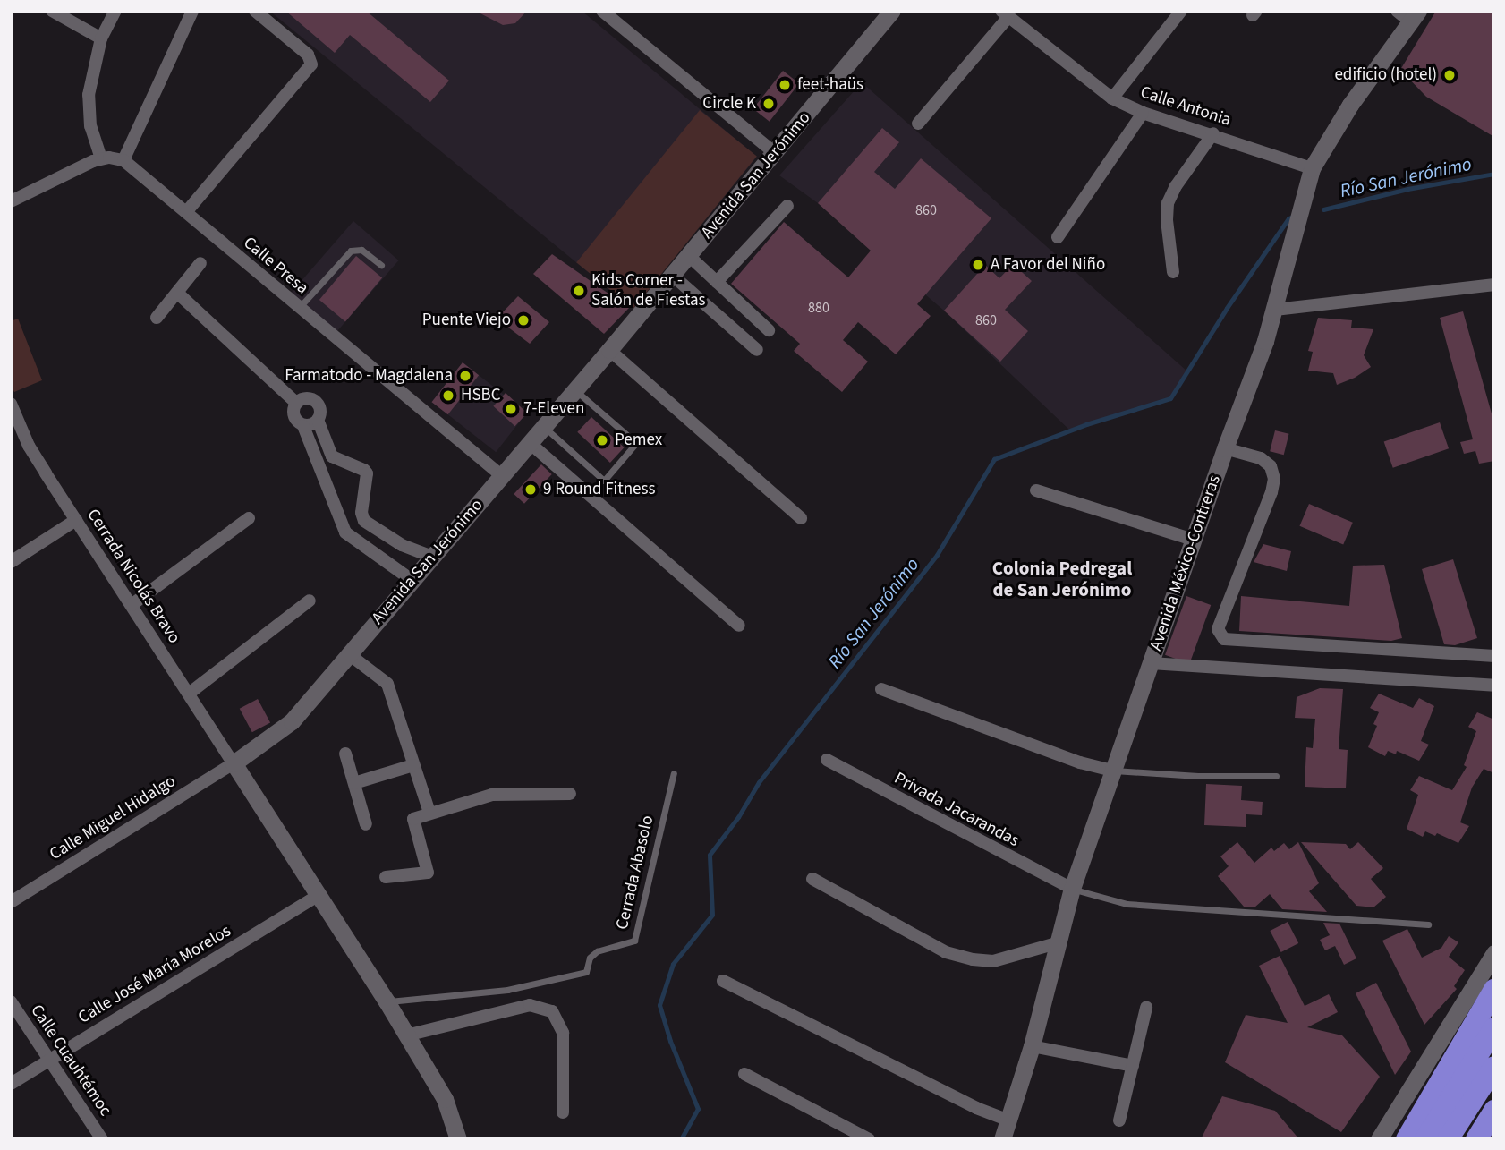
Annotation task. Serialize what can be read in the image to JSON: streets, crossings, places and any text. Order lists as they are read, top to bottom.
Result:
{
  "streets": {
    "main road": ["Avenida San Jerónimo", "Avenida México-Contreras"],
    "street": [
      "Calle Antonia",
      "Calle Presa",
      "Cerrada Nicolás Bravo",
      "Privada Jacarandas",
      "Calle Miguel Hidalgo",
      "Calle José María Morelos",
      "Calle Cuauhtémoc"
    ],
    "lane": ["Cerrada Abasolo"]
  },
  "crossings": [
    ["Calle Antonia", "Avenida México-Contreras"],
    ["Avenida San Jerónimo", "Calle Presa"],
    ["Avenida San Jerónimo", "Cerrada Nicolás Bravo"],
    ["Avenida San Jerónimo", "Calle Miguel Hidalgo"],
    ["Avenida México-Contreras", "Privada Jacarandas"],
    ["Cerrada Nicolás Bravo", "Calle Miguel Hidalgo"],
    ["Calle José María Morelos", "Calle Cuauhtémoc"]
  ],
  "districts": ["Colonia Pedregal de San Jerónimo"],
  "water": ["Río San Jerónimo"],
  "places": [
    "edificio (hotel)",
    "feet-haüs",
    "Circle K",
    "A Favor del Niño",
    "Kids Corner - Salón de Fiestas",
    "Puente Viejo",
    "Farmatodo - Magdalena",
    "HSBC",
    "7-Eleven",
    "Pemex",
    "9 Round Fitness"
  ],
  "house_numbers": ["860", "880", "860"]
}
